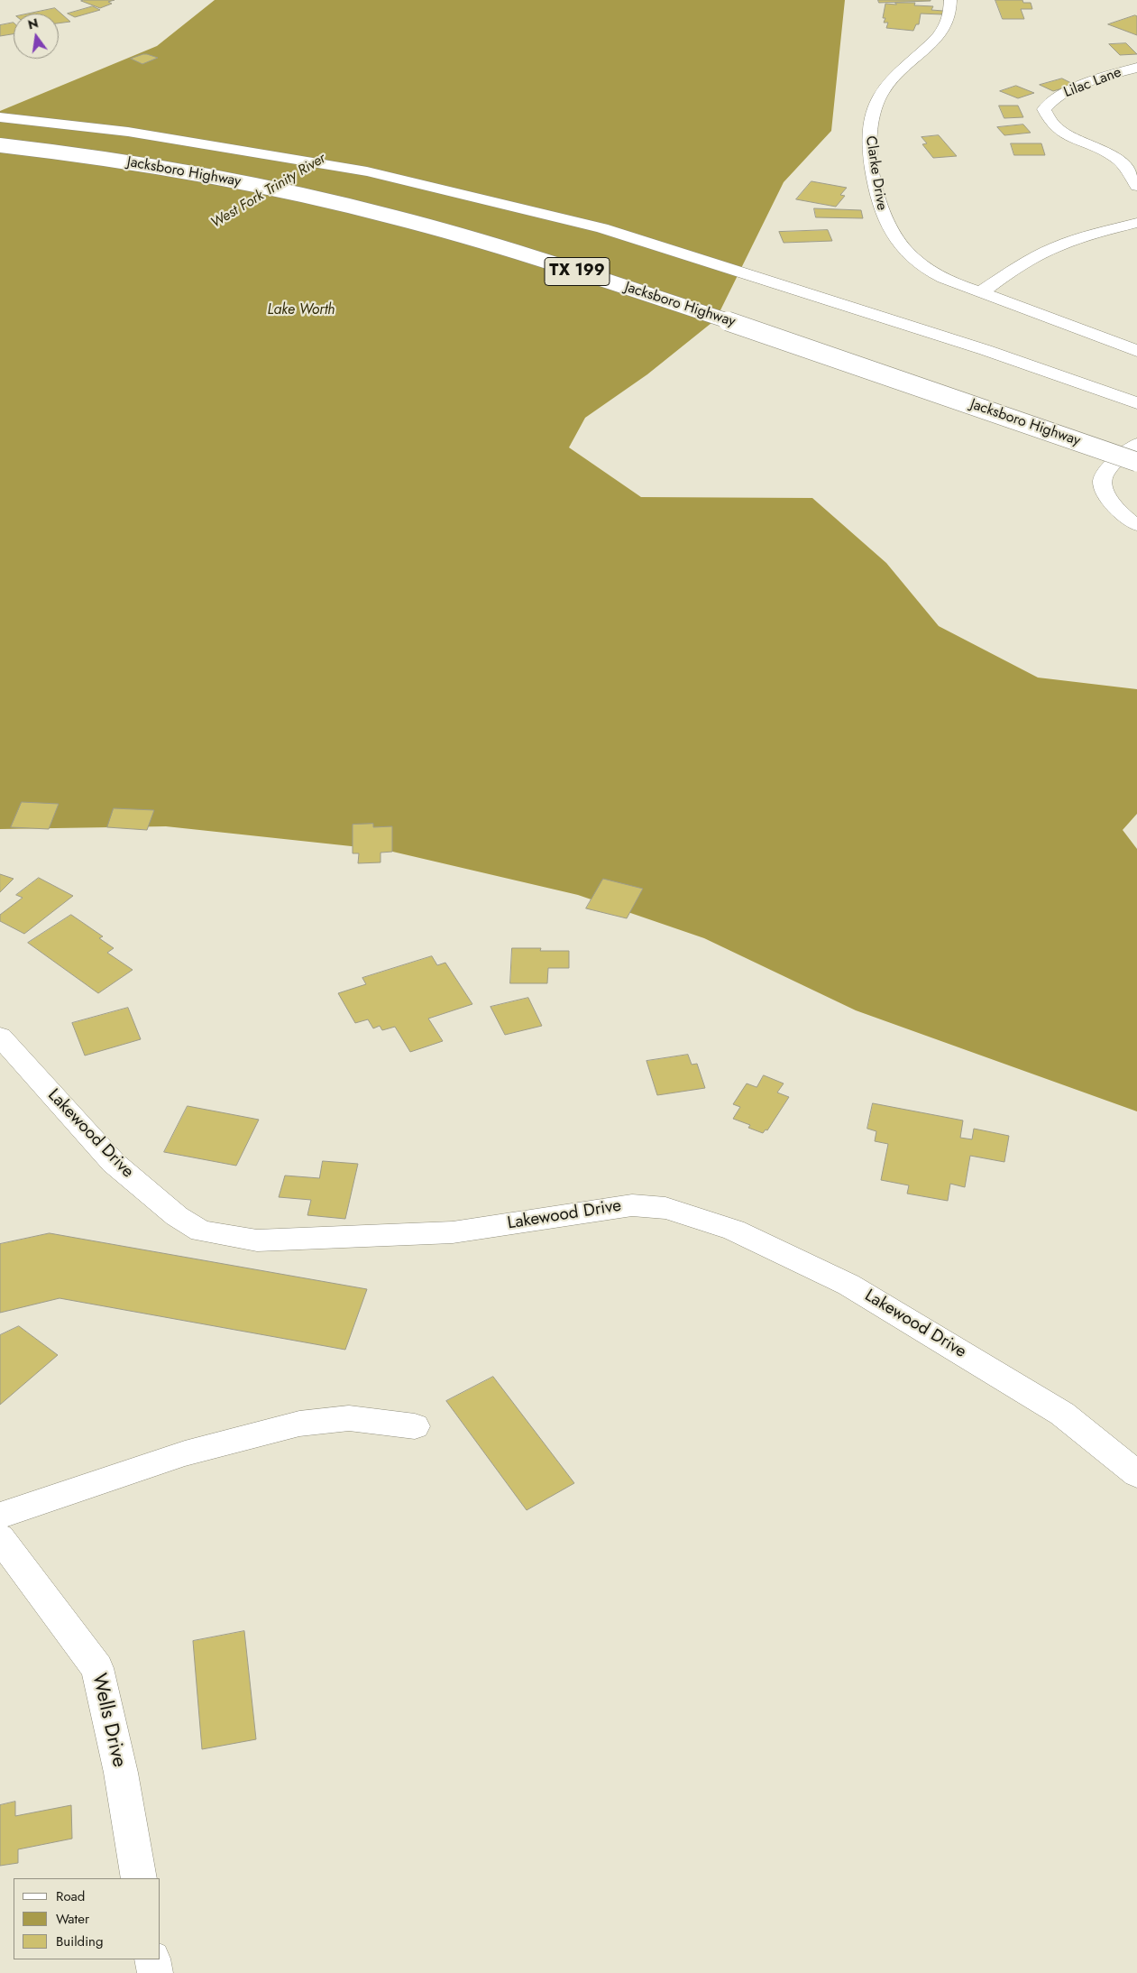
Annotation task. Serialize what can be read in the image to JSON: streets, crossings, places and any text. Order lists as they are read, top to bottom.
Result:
{
  "streets": {
    "main road": [
      "Lilac Lane",
      "Jacksboro Highway",
      "Clarke Drive",
      "TX 199",
      "Lakewood Drive",
      "Wells Drive"
    ]
  },
  "water": ["West Fork Trinity River", "Lake Worth"],
  "legend": ["Road", "Water", "Building"],
  "north": "top"
}
